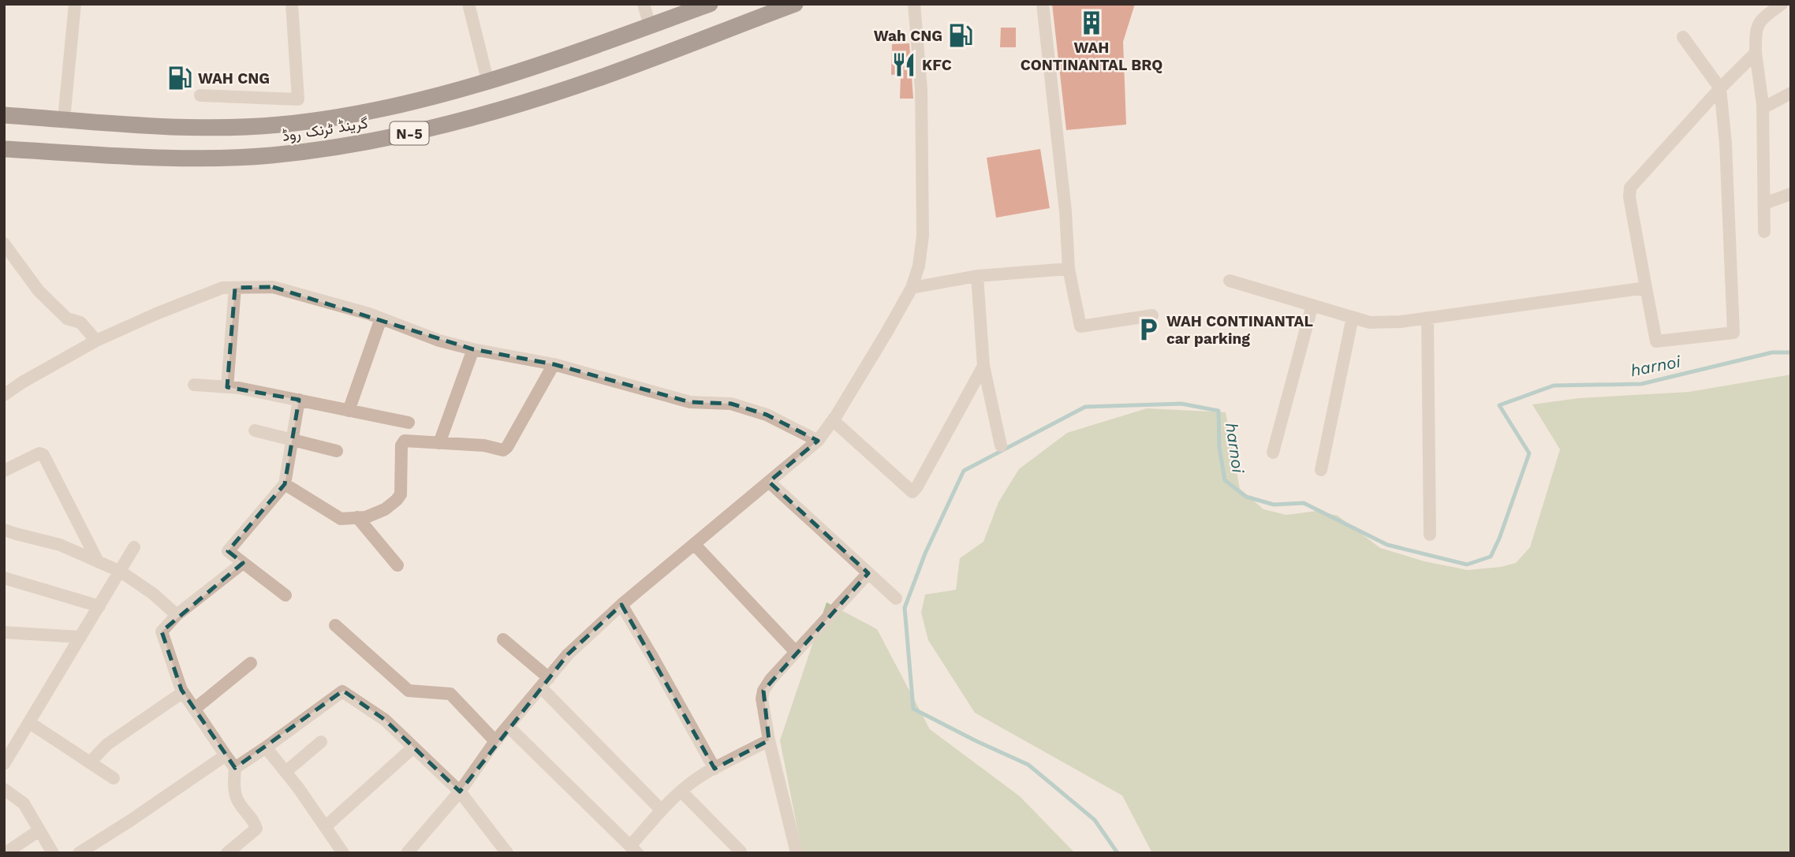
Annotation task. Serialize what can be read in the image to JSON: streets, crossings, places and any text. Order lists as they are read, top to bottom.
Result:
{
  "streets": {
    "highway": ["گرینڈ ٹرنک روڈ", "N-5"]
  },
  "water": ["harnoi"],
  "places": {
    "building": ["WAH CONTINANTAL BRQ"],
    "fuel station": ["Wah CNG", "WAH CNG"],
    "restaurant": ["KFC"],
    "parking": ["WAH CONTINANTAL car parking"]
  }
}
